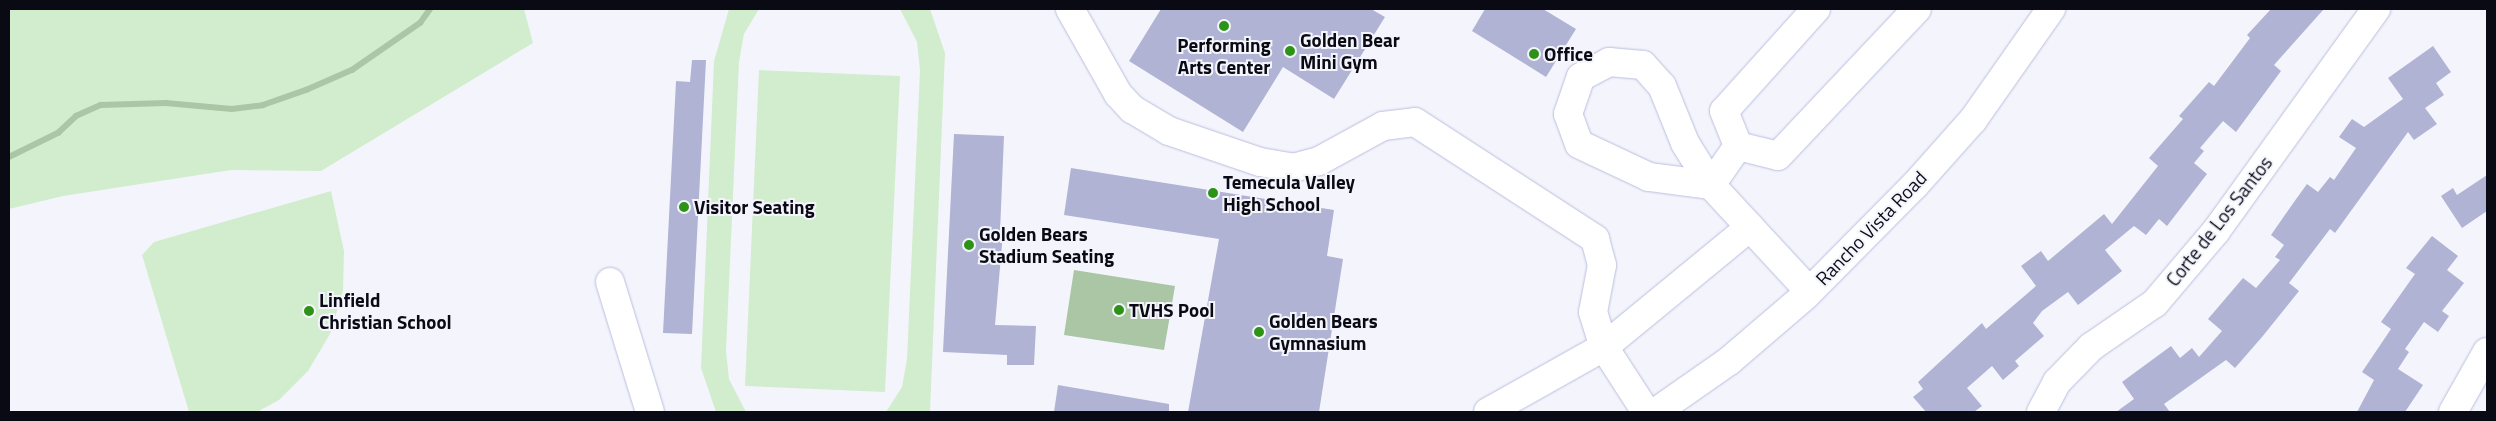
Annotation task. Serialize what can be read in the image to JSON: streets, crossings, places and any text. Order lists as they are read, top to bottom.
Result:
{
  "streets": {
    "street": ["Corte de Los Santos", "Rancho Vista Road"]
  },
  "places": [
    "Performing Arts Center",
    "Golden Bear Mini Gym",
    "Office",
    "Temecula Valley High School",
    "Visitor Seating",
    "Golden Bears Stadium Seating",
    "TVHS Pool",
    "Linfield Christian School",
    "Golden Bears Gymnasium"
  ]
}
